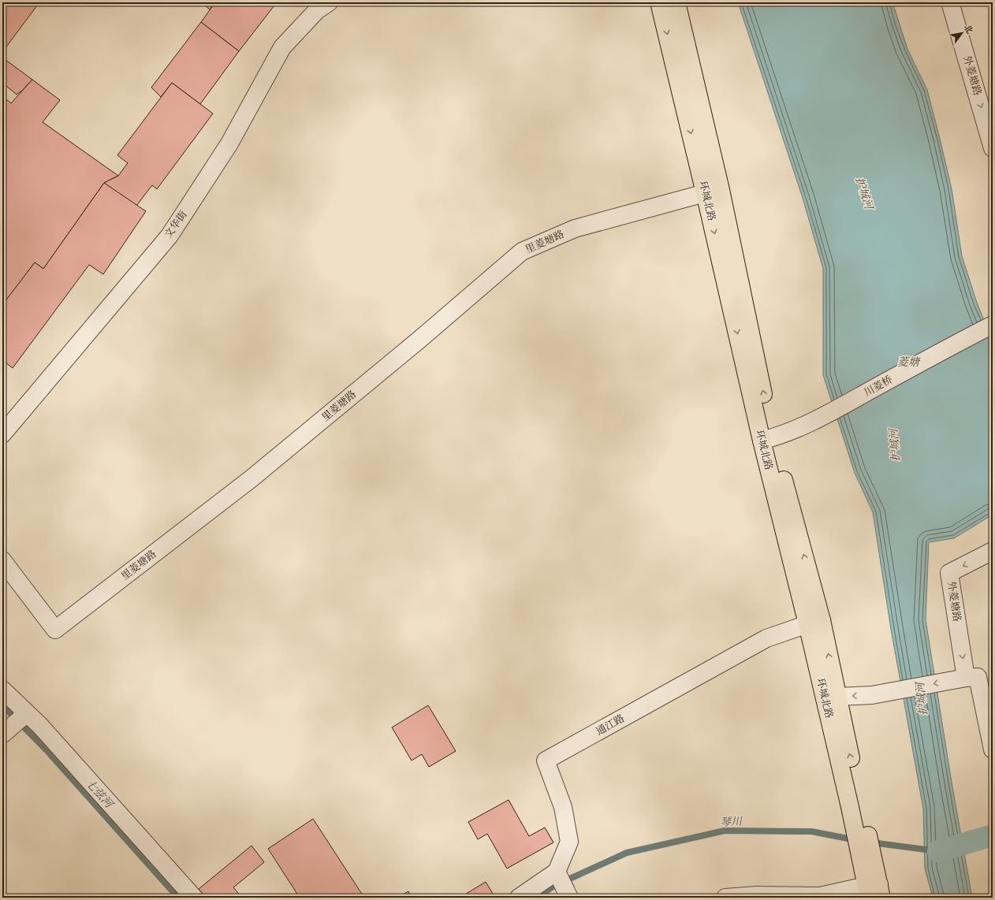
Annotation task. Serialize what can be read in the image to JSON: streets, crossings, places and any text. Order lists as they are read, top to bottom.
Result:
{
  "streets": {
    "main road": ["环城北路"],
    "street": [
      "外菱塘路",
      "文华街",
      "里菱塘路",
      "川菱桥",
      "通江路"
    ]
  },
  "crossings": [
    ["环城北路", "里菱塘路"],
    ["环城北路", "川菱桥"],
    ["环城北路", "通江路"]
  ],
  "one_way": ["外菱塘路"],
  "water": [
    "护城河",
    "菱塘",
    "七弦河",
    "琴川"
  ],
  "north": "top right"
}
